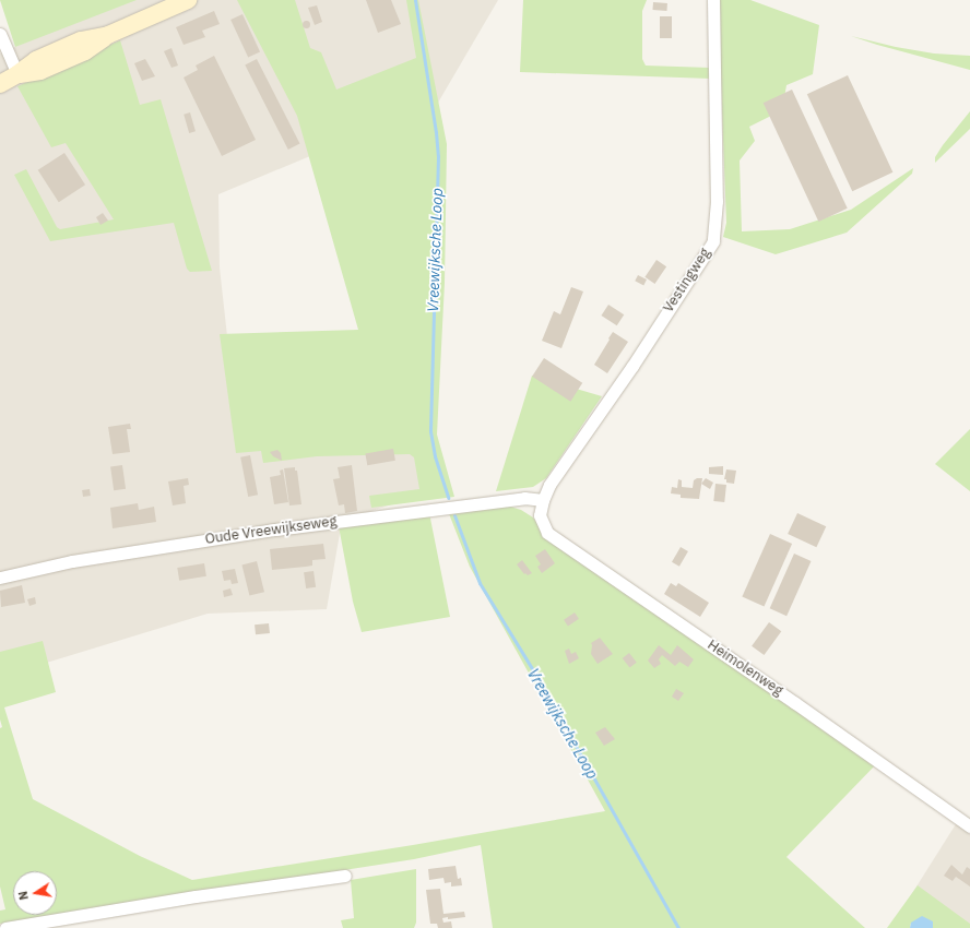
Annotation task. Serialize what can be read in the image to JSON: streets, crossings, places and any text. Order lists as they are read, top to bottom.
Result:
{
  "streets": {
    "street": ["Vestingweg", "Oude Vreewijkseweg", "Heimolenweg"]
  },
  "crossings": [
    ["Vestingweg", "Oude Vreewijkseweg"],
    ["Vestingweg", "Heimolenweg"],
    ["Oude Vreewijkseweg", "Heimolenweg"]
  ],
  "water": ["Vreewijksche Loop"],
  "north": "left"
}
